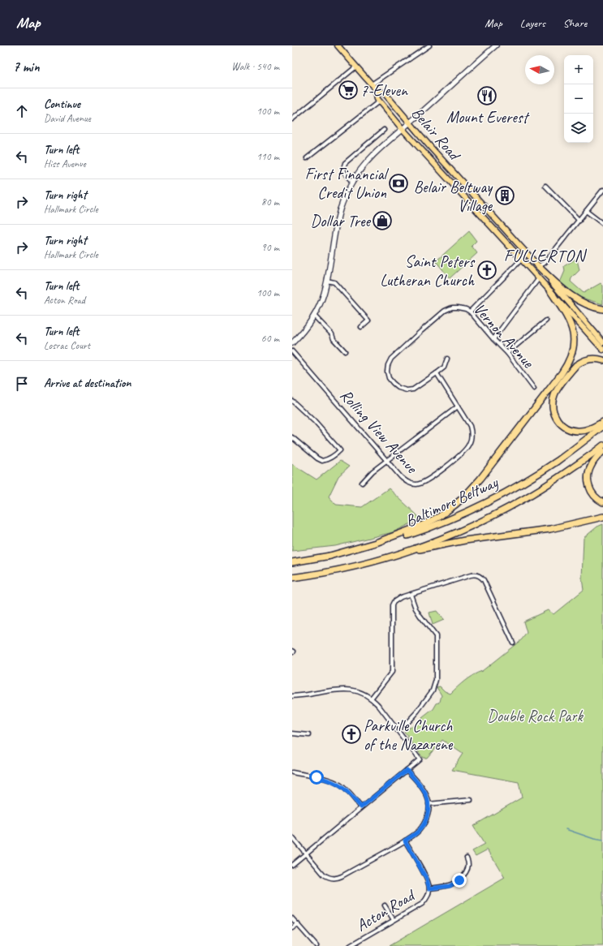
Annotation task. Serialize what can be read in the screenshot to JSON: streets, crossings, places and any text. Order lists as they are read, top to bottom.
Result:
{
  "streets": {
    "highway": ["Belair Road", "Baltimore Beltway"],
    "street": ["Vernon Avenue", "Rolling View Avenue", "Acton Road"]
  },
  "crossings": [
    ["Vernon Avenue", "Rolling View Avenue"]
  ],
  "districts": ["FULLERTON"],
  "parks": ["Double Rock Park"],
  "places": {
    "supermarket": ["7-Eleven"],
    "restaurant": ["Mount Everest"],
    "bank": ["First Financial Credit Union"],
    "building": ["Belair Beltway Village"],
    "shop": ["Dollar Tree"],
    "church": ["Saint Peters Lutheran Church", "Parkville Church of the Nazarene"]
  },
  "north": "left",
  "page": {
    "header": "Map",
    "nav": ["Map", "Layers", "Share"],
    "heading": ["7 min", "Walk · 540 m"],
    "map_buttons": ["+", "−"],
    "list": [
      ["Continue", "David Avenue", "100 m"],
      ["Turn left", "Hiss Avenue", "110 m"],
      ["Turn right", "Hallmark Circle", "80 m"],
      ["Turn right", "Hallmark Circle", "90 m"],
      ["Turn left", "Acton Road", "100 m"],
      ["Turn left", "Losrac Court", "60 m"],
      "Arrive at destination"
    ]
  }
}
